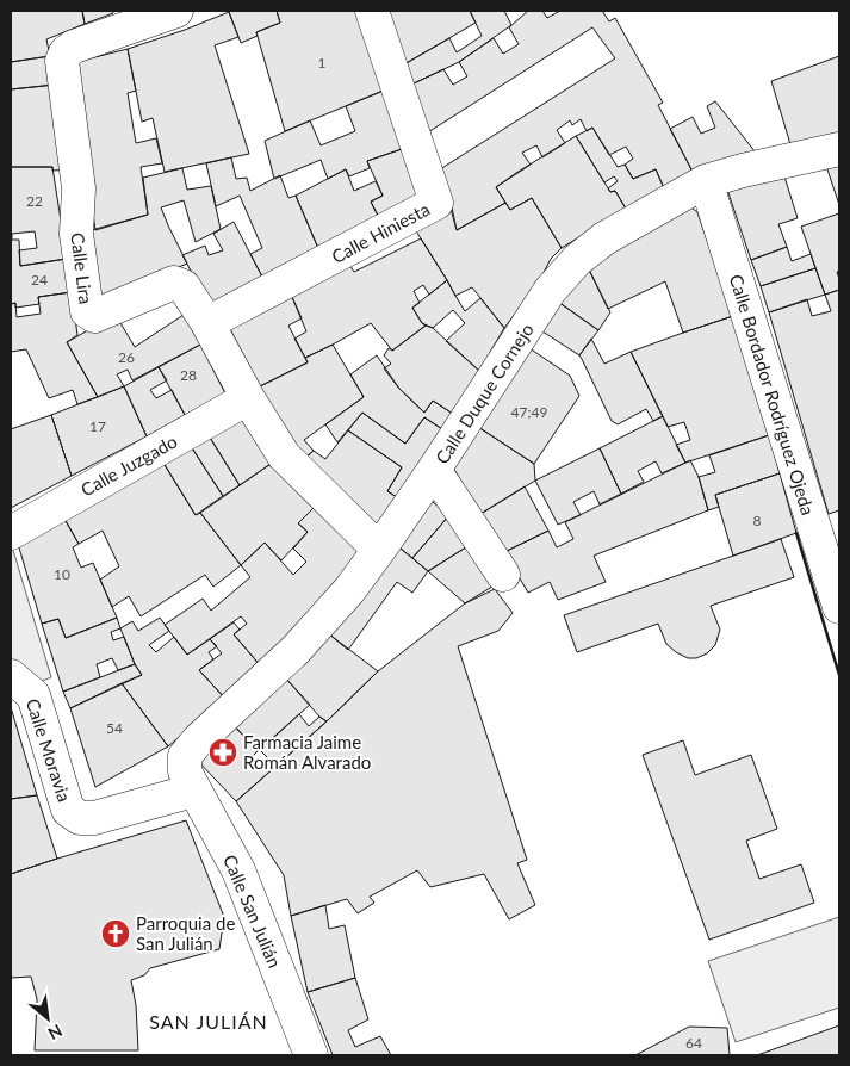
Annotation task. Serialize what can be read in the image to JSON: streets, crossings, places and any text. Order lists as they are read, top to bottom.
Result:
{
  "streets": {
    "street": [
      "Calle Hiniesta",
      "Calle Lira",
      "Calle Duque Cornejo",
      "Calle Bordador Rodríguez Ojeda",
      "Calle Juzgado",
      "Calle Moravia",
      "Calle San Julián"
    ]
  },
  "crossings": [
    ["Calle Hiniesta", "Calle Lira"],
    ["Calle Lira", "Calle Duque Cornejo"],
    ["Calle Lira", "Calle Juzgado"],
    ["Calle Duque Cornejo", "Calle Bordador Rodríguez Ojeda"],
    ["Calle Duque Cornejo", "Calle San Julián"],
    ["Calle Moravia", "Calle San Julián"]
  ],
  "districts": ["SAN JULIÁN"],
  "places": {
    "pharmacy": ["Farmacia Jaime Román Alvarado"],
    "church": ["Parroquia de San Julián"]
  },
  "house_numbers": [
    "1",
    "22",
    "24",
    "26",
    "28",
    "47;49",
    "17",
    "8",
    "10",
    "54",
    "64"
  ],
  "north": "bottom right"
}
